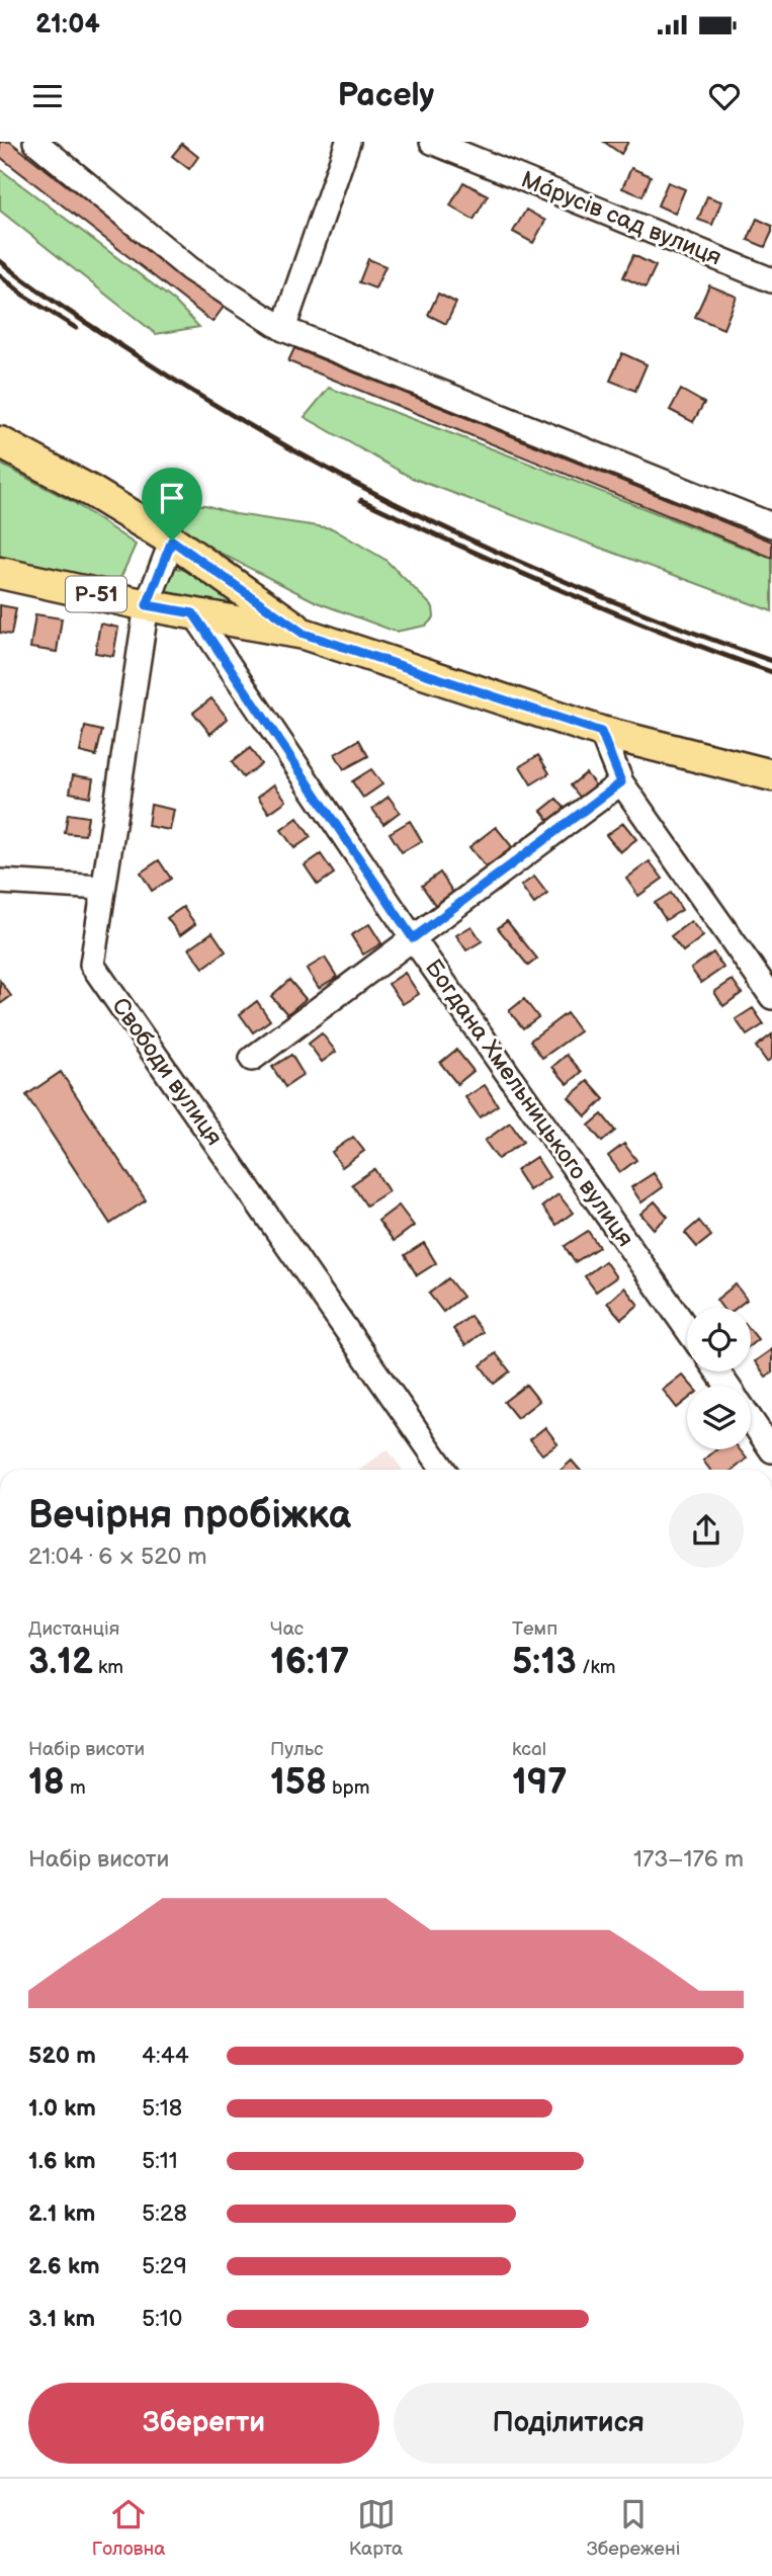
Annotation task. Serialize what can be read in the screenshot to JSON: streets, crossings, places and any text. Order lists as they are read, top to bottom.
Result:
{
  "streets": {
    "main road": ["Р-51"],
    "street": ["Мáрусів сад вулиця", "Свободи вулиця", "Богдана Хмельницького вулиця"]
  },
  "crossings": [
    ["Р-51", "Свободи вулиця"],
    ["Р-51", "Богдана Хмельницького вулиця"]
  ],
  "page": {
    "status": "21:04",
    "header": "Pacely",
    "heading": ["Вечірня пробіжка", "21:04 · 6 × 520 m"],
    "stats": [
      ["Дистанція", "3.12 km"],
      ["Час", "16:17"],
      ["Темп", "5:13 /km"],
      ["Набір висоти", "18 m"],
      ["Пульс", "158 bpm"],
      ["kcal", "197"]
    ],
    "chart": ["Набір висоти", "173–176 m"],
    "list": [
      {
        "name": "520 m",
        "note": "4:44"
      },
      {
        "name": "1.0 km",
        "note": "5:18"
      },
      {
        "name": "1.6 km",
        "note": "5:11"
      },
      {
        "name": "2.1 km",
        "note": "5:28"
      },
      {
        "name": "2.6 km",
        "note": "5:29"
      },
      {
        "name": "3.1 km",
        "note": "5:10"
      }
    ],
    "buttons": ["Зберегти", "Поділитися"],
    "tabs": ["Головна", "Карта", "Збережені"]
  }
}
